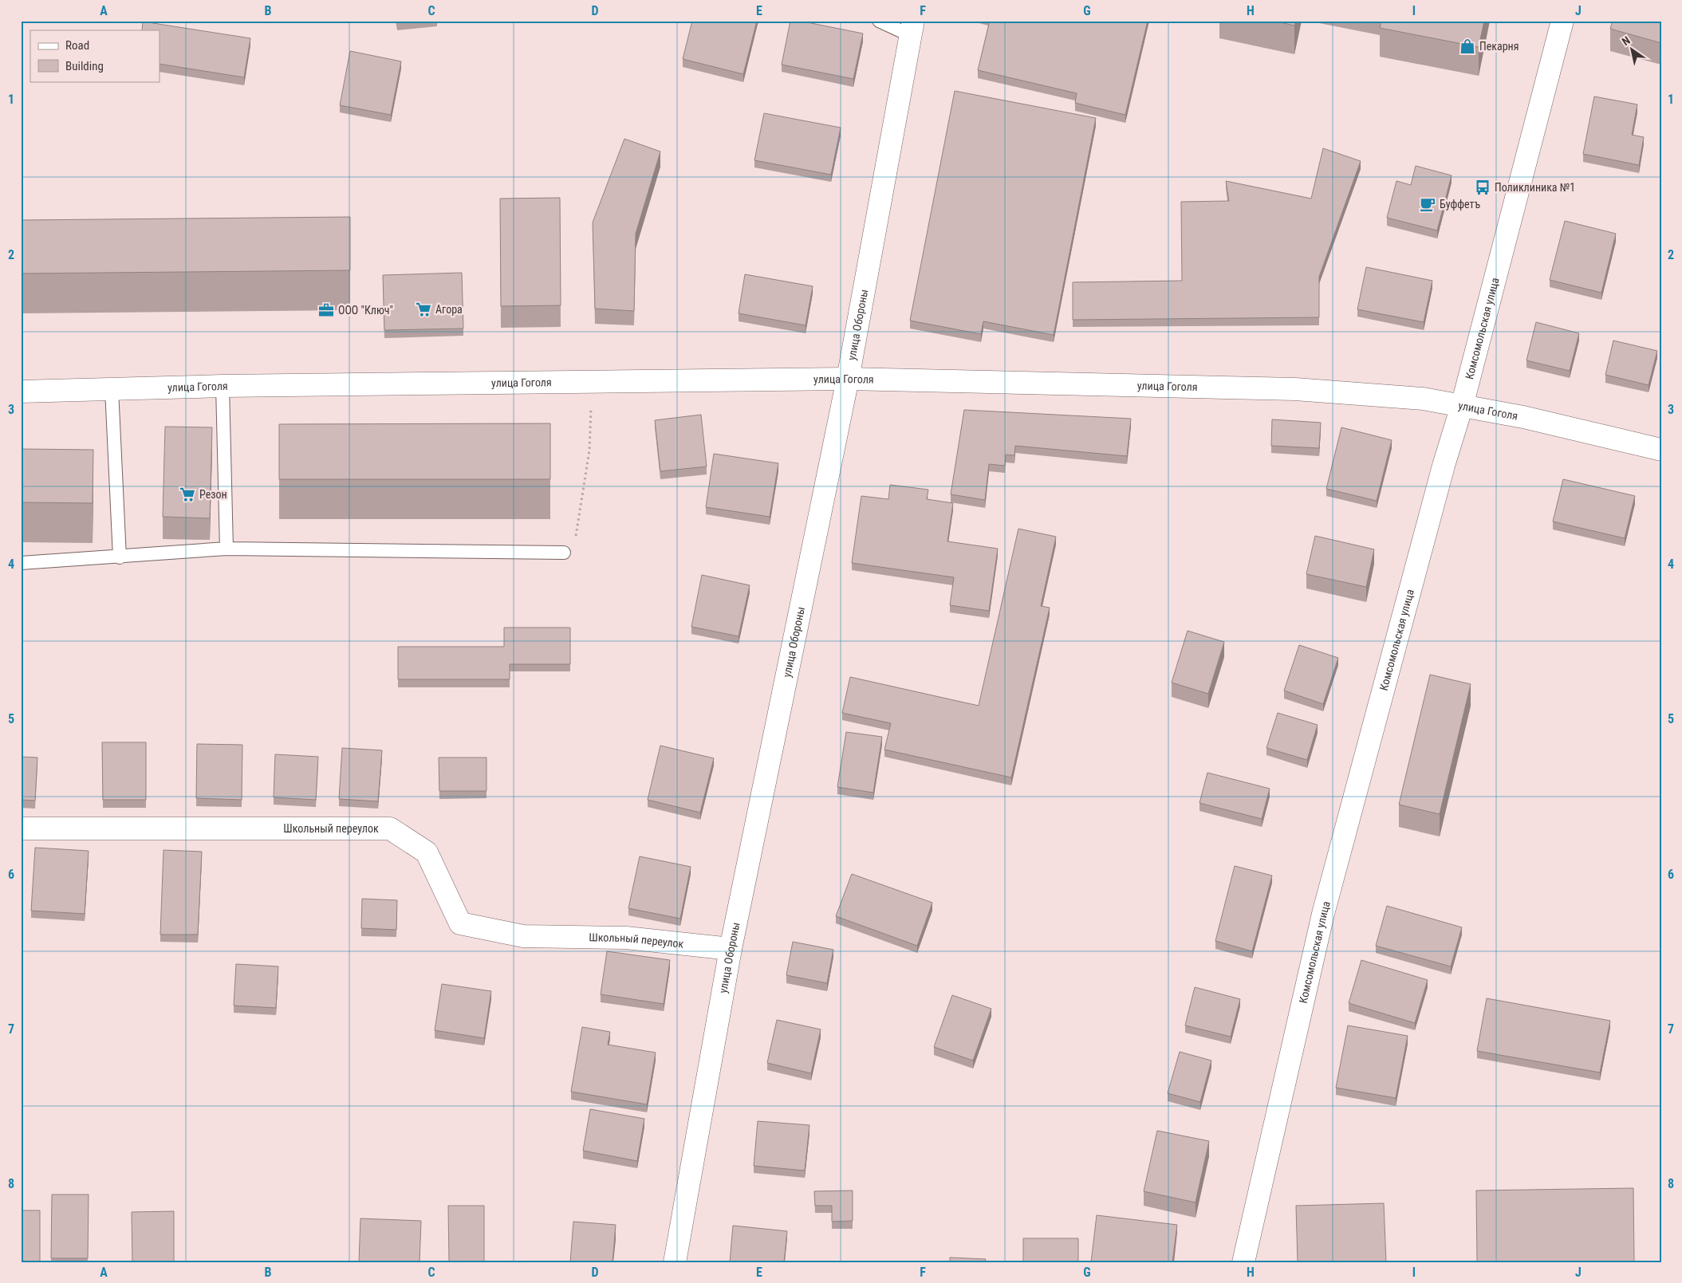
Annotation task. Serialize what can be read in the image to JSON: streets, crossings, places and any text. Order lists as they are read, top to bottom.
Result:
{
  "streets": {
    "street": [
      "улица Обороны",
      "Комсомольская улица",
      "улица Гоголя",
      "Школьный переулок"
    ]
  },
  "crossings": [
    ["улица Обороны", "улица Гоголя"],
    ["улица Обороны", "Школьный переулок"],
    ["Комсомольская улица", "улица Гоголя"]
  ],
  "places": {
    "shop": ["Пекарня"],
    "bus stop": ["Поликлиника №1"],
    "cafe": ["Буффетъ"],
    "supermarket": ["Агора", "Резон"],
    "office": ["ООО \"Ключ\""]
  },
  "legend": ["Road", "Building"],
  "north": "top left",
  "grid": {
    "columns": [
      "A",
      "B",
      "C",
      "D",
      "E",
      "F",
      "G",
      "H",
      "I",
      "J"
    ],
    "rows": [
      "1",
      "2",
      "3",
      "4",
      "5",
      "6",
      "7",
      "8"
    ]
  }
}
